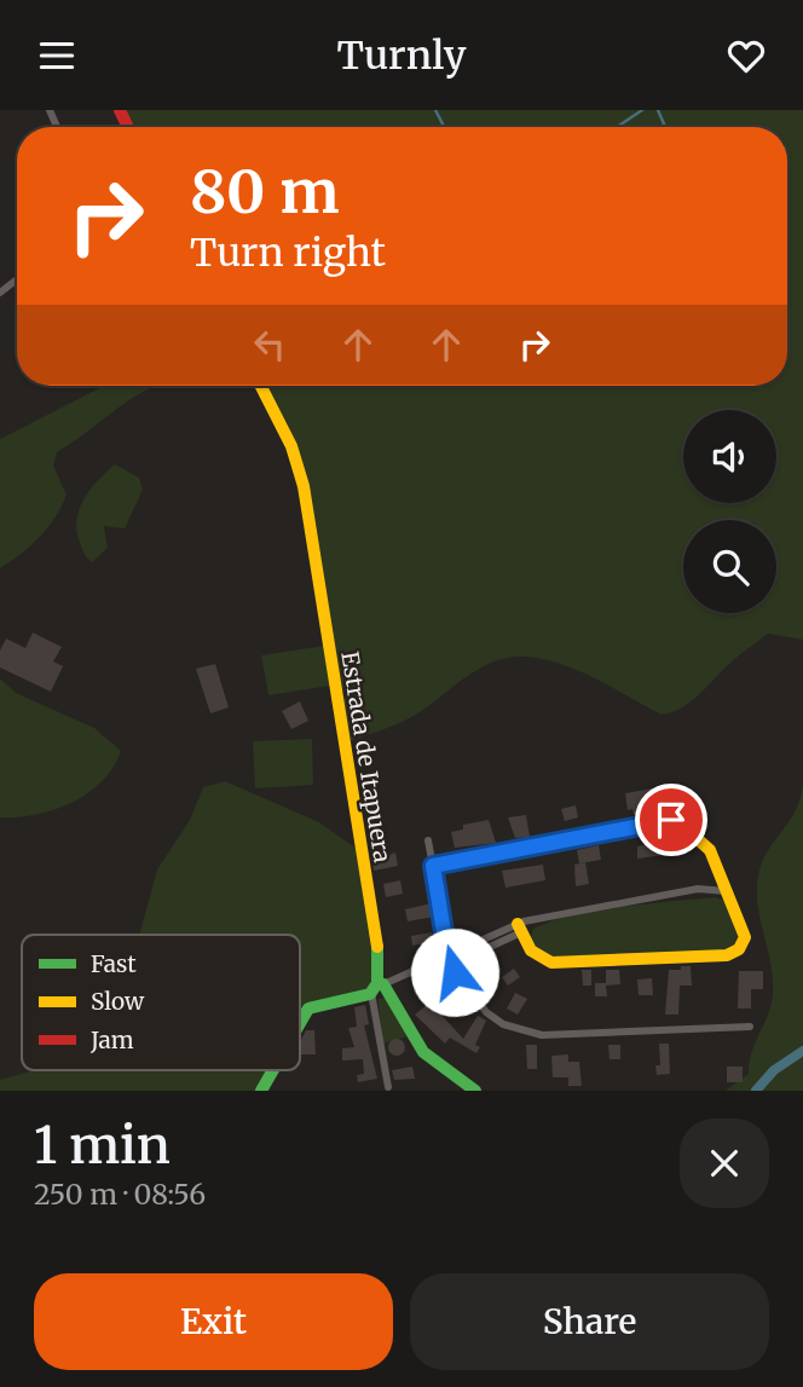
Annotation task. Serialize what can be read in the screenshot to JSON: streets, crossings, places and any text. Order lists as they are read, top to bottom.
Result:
{
  "streets": {
    "street": ["Estrada de Itapuera"]
  },
  "legend": ["Fast", "Slow", "Jam"],
  "page": {
    "header": "Turnly",
    "turn": ["80 m", "Turn right"],
    "heading": ["1 min", "250 m · 08:56"],
    "buttons": ["Exit", "Share"]
  }
}
